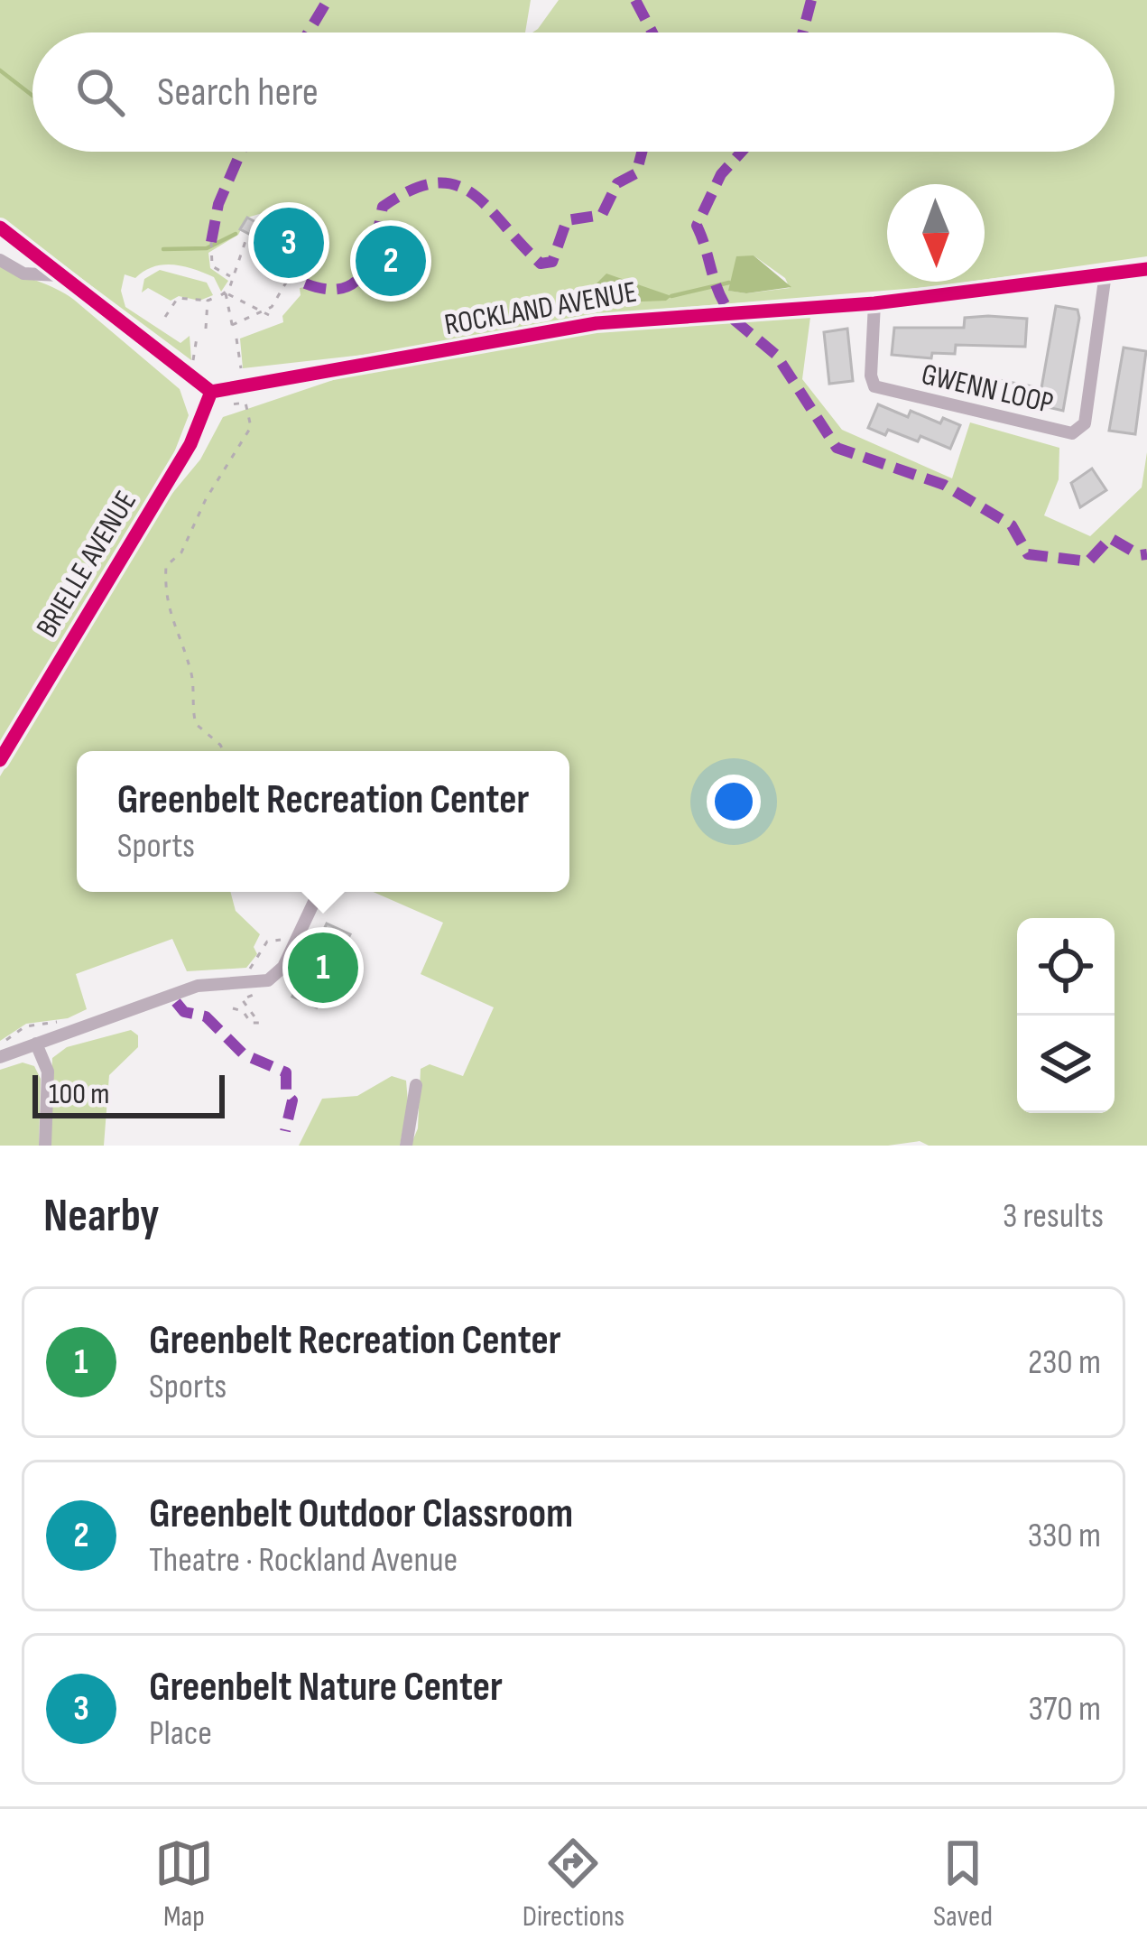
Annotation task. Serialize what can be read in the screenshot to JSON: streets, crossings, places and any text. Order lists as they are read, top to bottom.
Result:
{
  "streets": {
    "street": ["ROCKLAND AVENUE", "GWENN LOOP", "BRIELLE AVENUE"]
  },
  "crossings": [
    ["ROCKLAND AVENUE", "GWENN LOOP"],
    ["ROCKLAND AVENUE", "BRIELLE AVENUE"]
  ],
  "scale_bar": "100 m",
  "north": "bottom",
  "page": {
    "search": "Search here",
    "pins": ["3", "2", "1"],
    "popup": ["Greenbelt Recreation Center", "Sports"],
    "scale": "100 m",
    "heading": ["Nearby", "3 results"],
    "list": [
      {
        "mark": "1",
        "name": "Greenbelt Recreation Center",
        "note": "Sports",
        "value": "230 m"
      },
      {
        "mark": "2",
        "name": "Greenbelt Outdoor Classroom",
        "note": "Theatre · Rockland Avenue",
        "value": "330 m"
      },
      {
        "mark": "3",
        "name": "Greenbelt Nature Center",
        "note": "Place",
        "value": "370 m"
      }
    ],
    "nav": ["Map", "Directions", "Saved"]
  }
}
